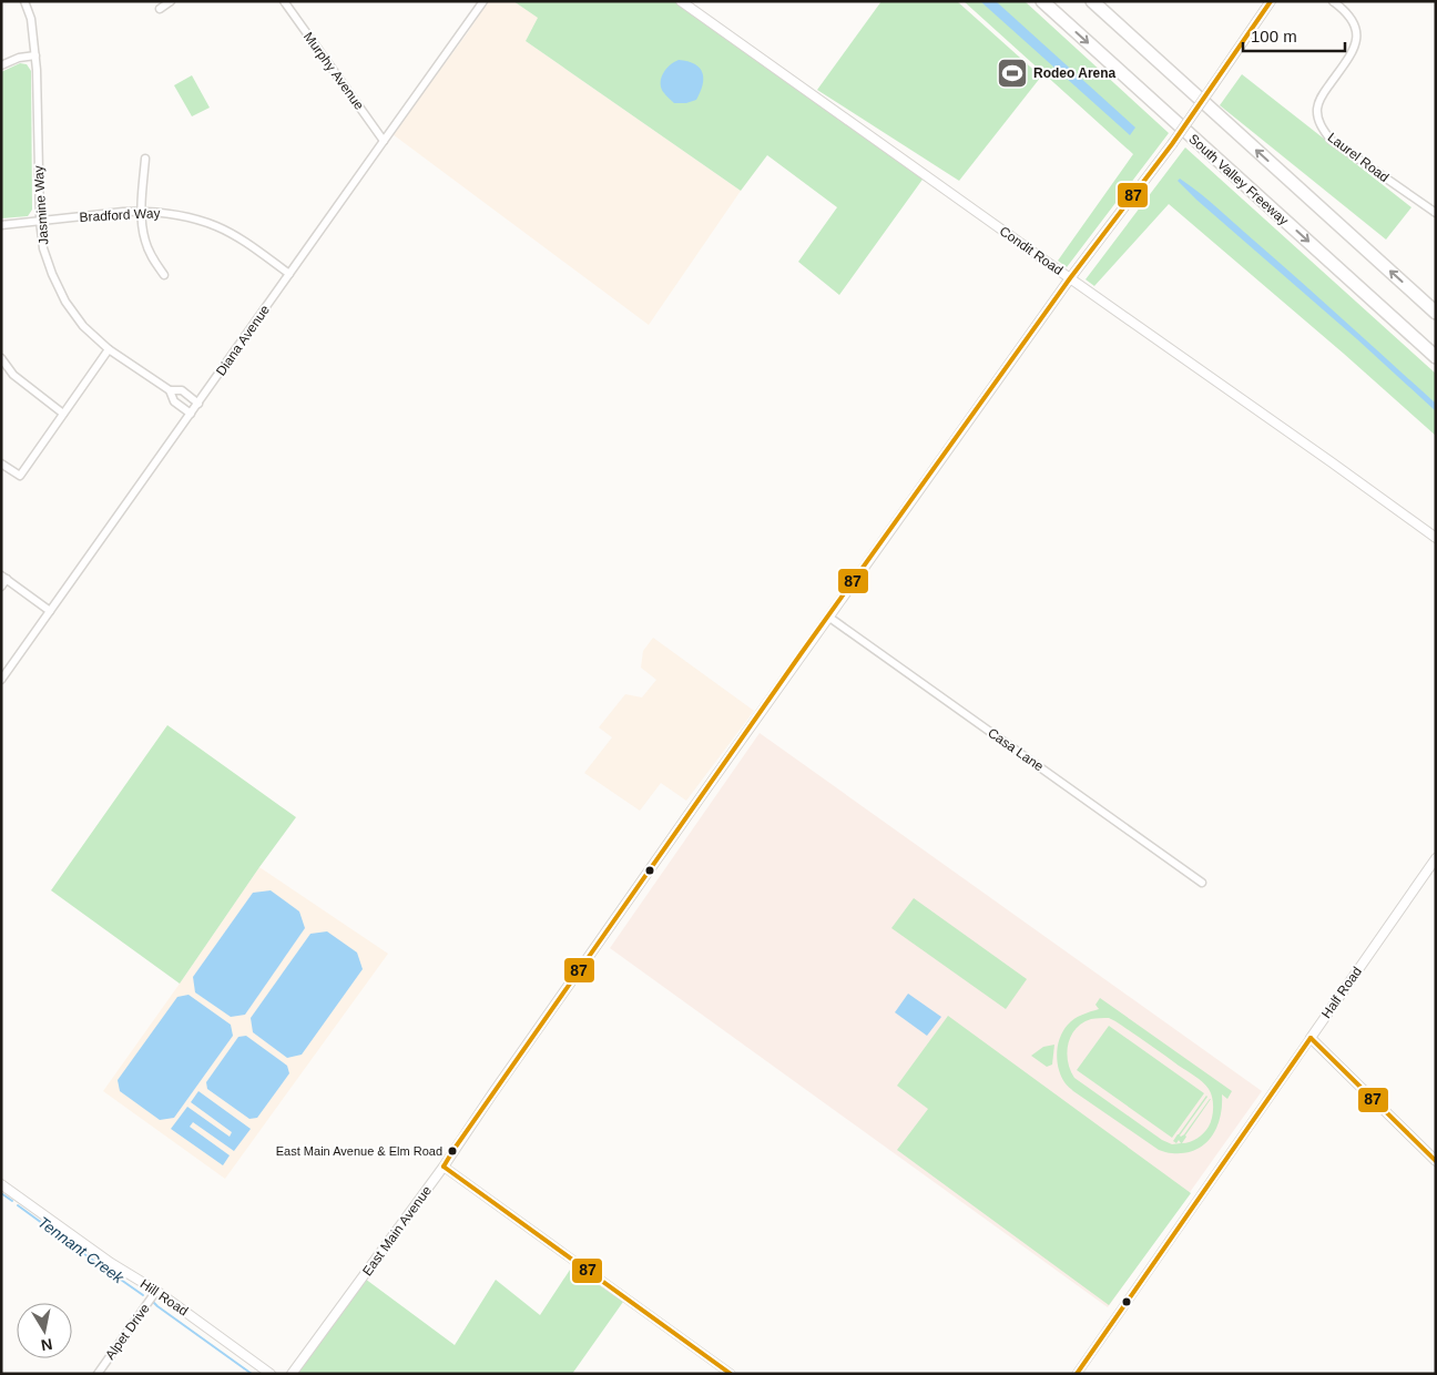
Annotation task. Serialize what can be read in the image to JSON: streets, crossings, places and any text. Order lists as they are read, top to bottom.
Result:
{
  "streets": {
    "highway": ["South Valley Freeway"],
    "street": [
      "Murphy Avenue",
      "Laurel Road",
      "Jasmine Way",
      "Bradford Way",
      "Condit Road",
      "Diana Avenue",
      "Casa Lane",
      "Half Road",
      "East Main Avenue",
      "Hill Road",
      "Alpet Drive"
    ]
  },
  "crossings": [
    ["Murphy Avenue", "Diana Avenue"],
    ["Jasmine Way", "Bradford Way"],
    ["Jasmine Way", "Diana Avenue"],
    ["Bradford Way", "Diana Avenue"],
    ["Condit Road", "East Main Avenue"],
    ["Casa Lane", "East Main Avenue"],
    ["Hill Road", "Alpet Drive"]
  ],
  "water": ["Tennant Creek"],
  "places": {
    "sports": ["Rodeo Arena"],
    "other": ["East Main Avenue & Elm Road"]
  },
  "lines": ["transit line 87"],
  "scale_bar": "100 m",
  "north": "bottom"
}
